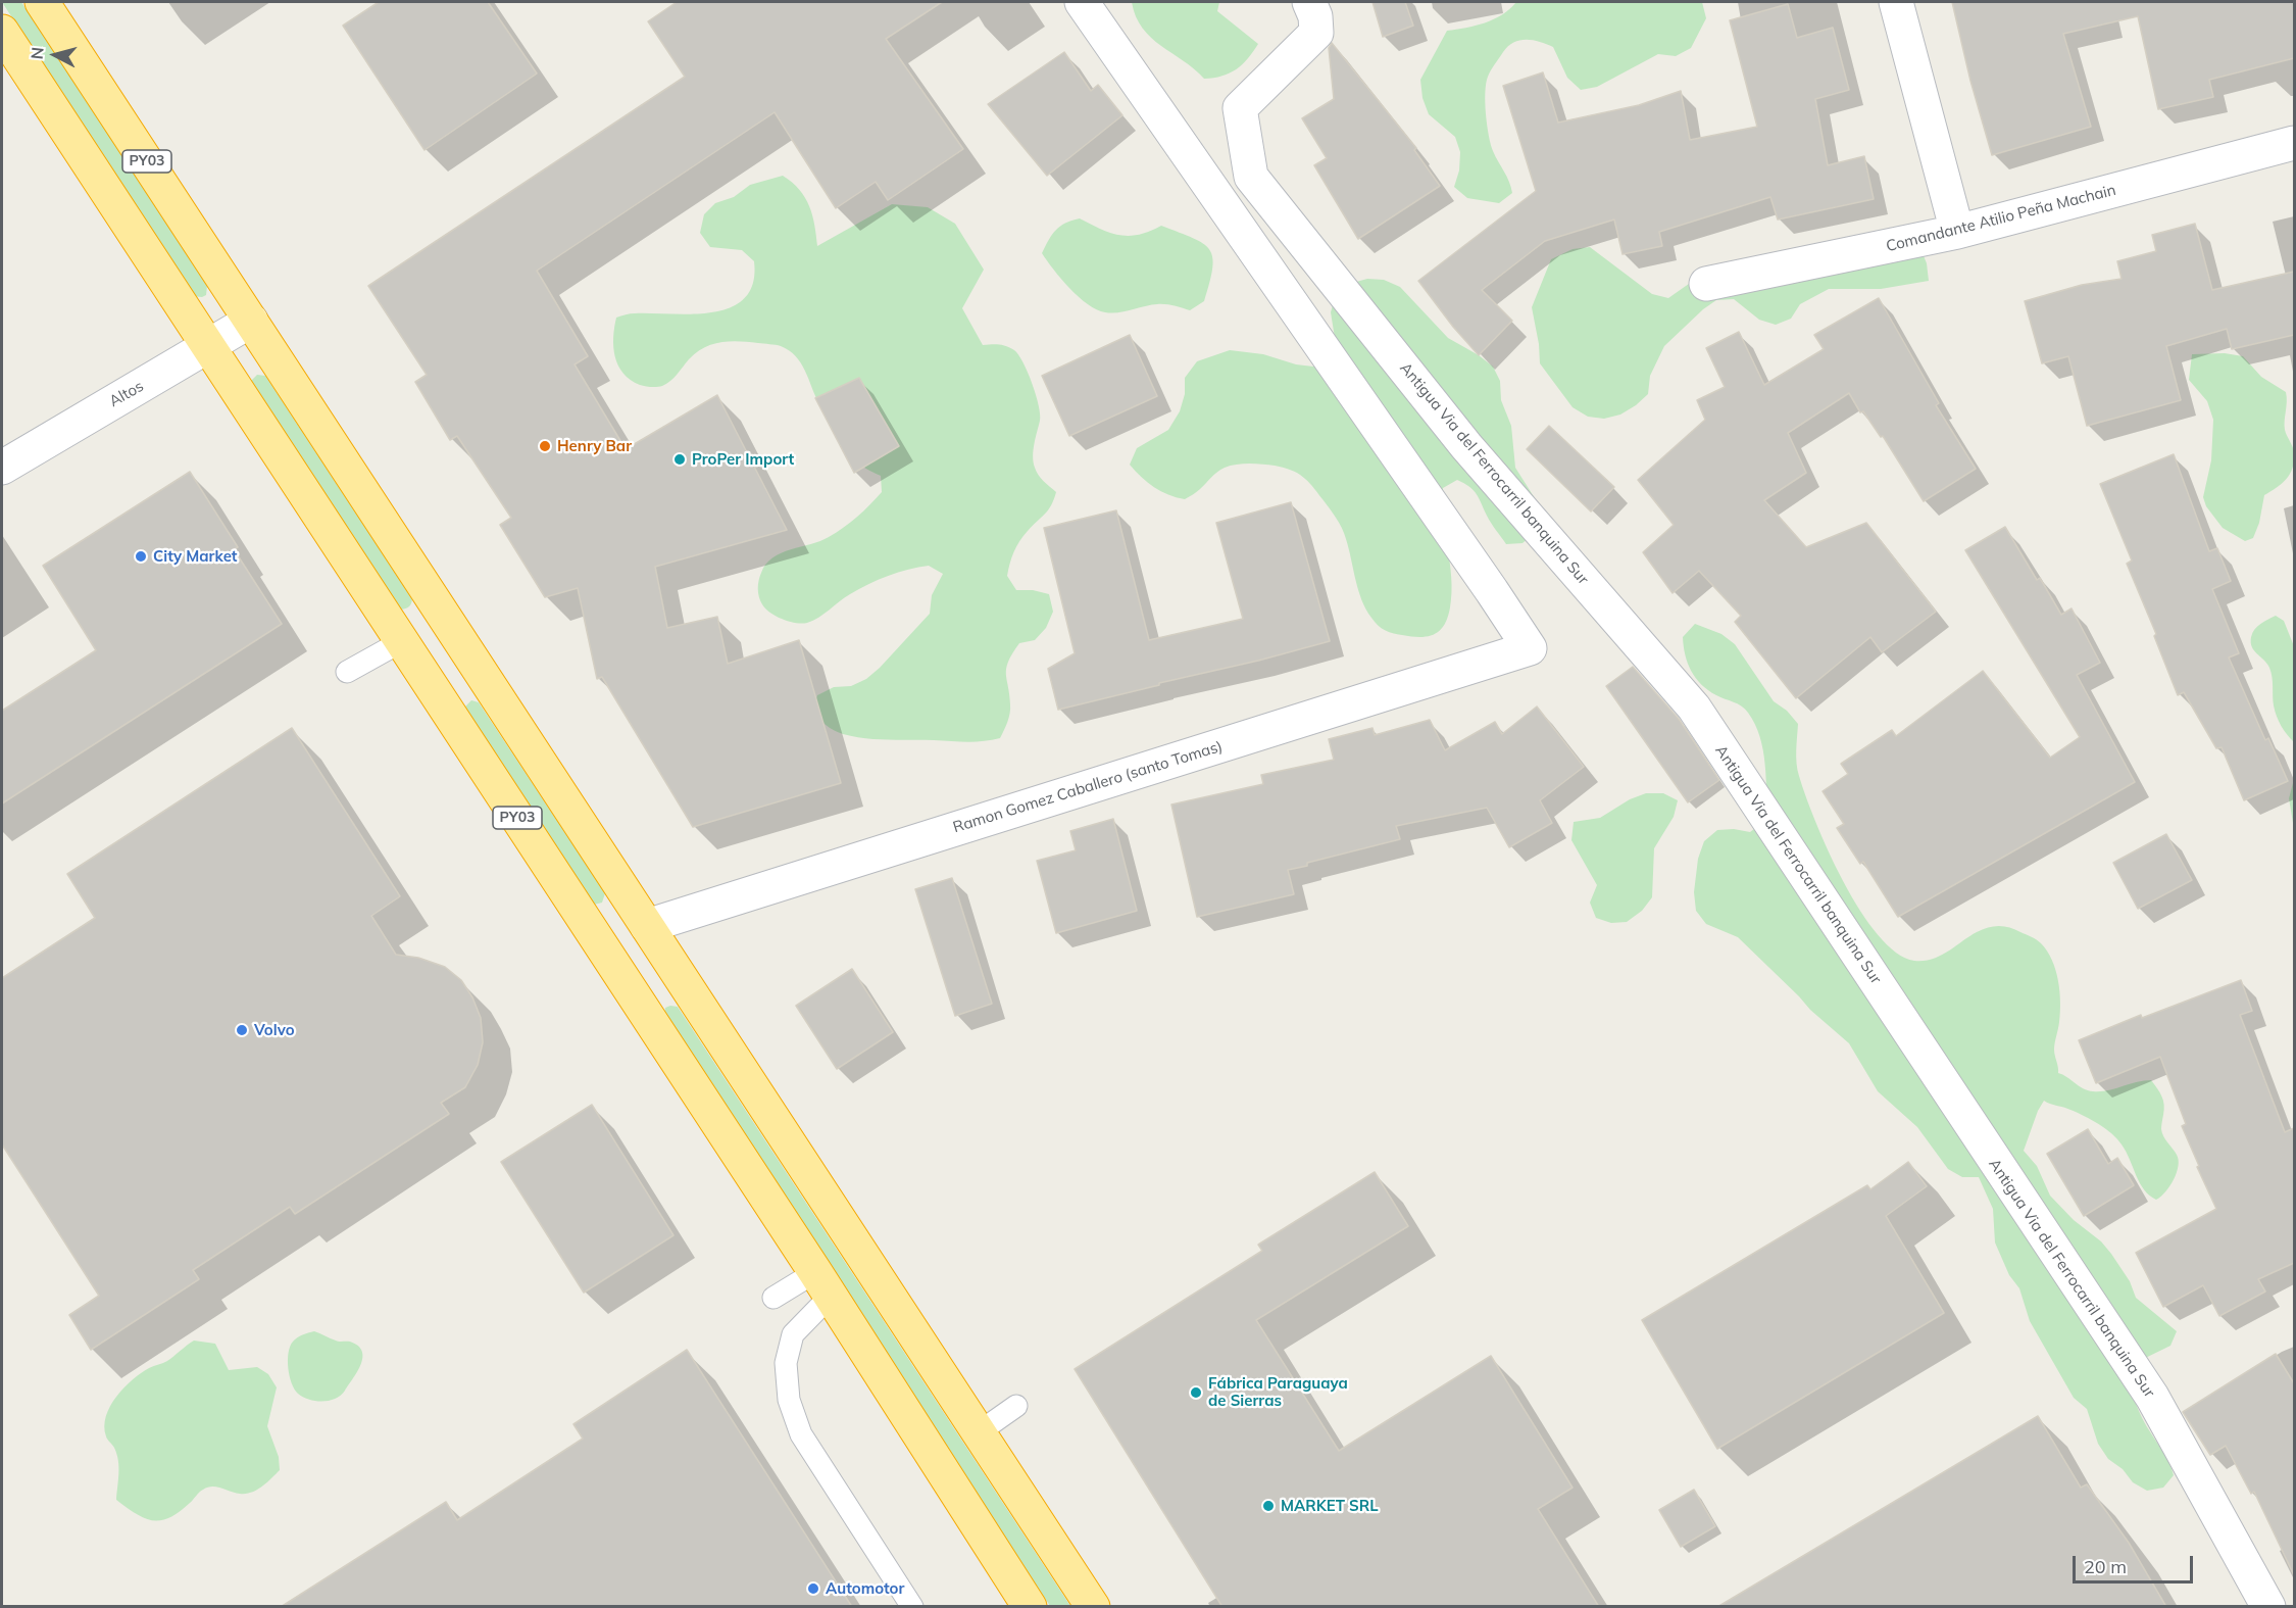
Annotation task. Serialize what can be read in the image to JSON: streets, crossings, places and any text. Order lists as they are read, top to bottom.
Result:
{
  "streets": {
    "highway": ["PY03"],
    "street": [
      "Comandante Atilio Peña Machain",
      "Altos",
      "Antigua Via del Ferrocarril banquina Sur",
      "Ramon Gomez Caballero (santo Tomas)"
    ]
  },
  "crossings": [
    ["PY03", "Altos"],
    ["PY03", "Ramon Gomez Caballero (santo Tomas)"]
  ],
  "places": [
    "Henry Bar",
    "ProPer Import",
    "City Market",
    "Volvo",
    "Fábrica Paraguaya de Sierras",
    "MARKET SRL",
    "Automotor"
  ],
  "scale_bar": "20 m",
  "north": "left"
}
